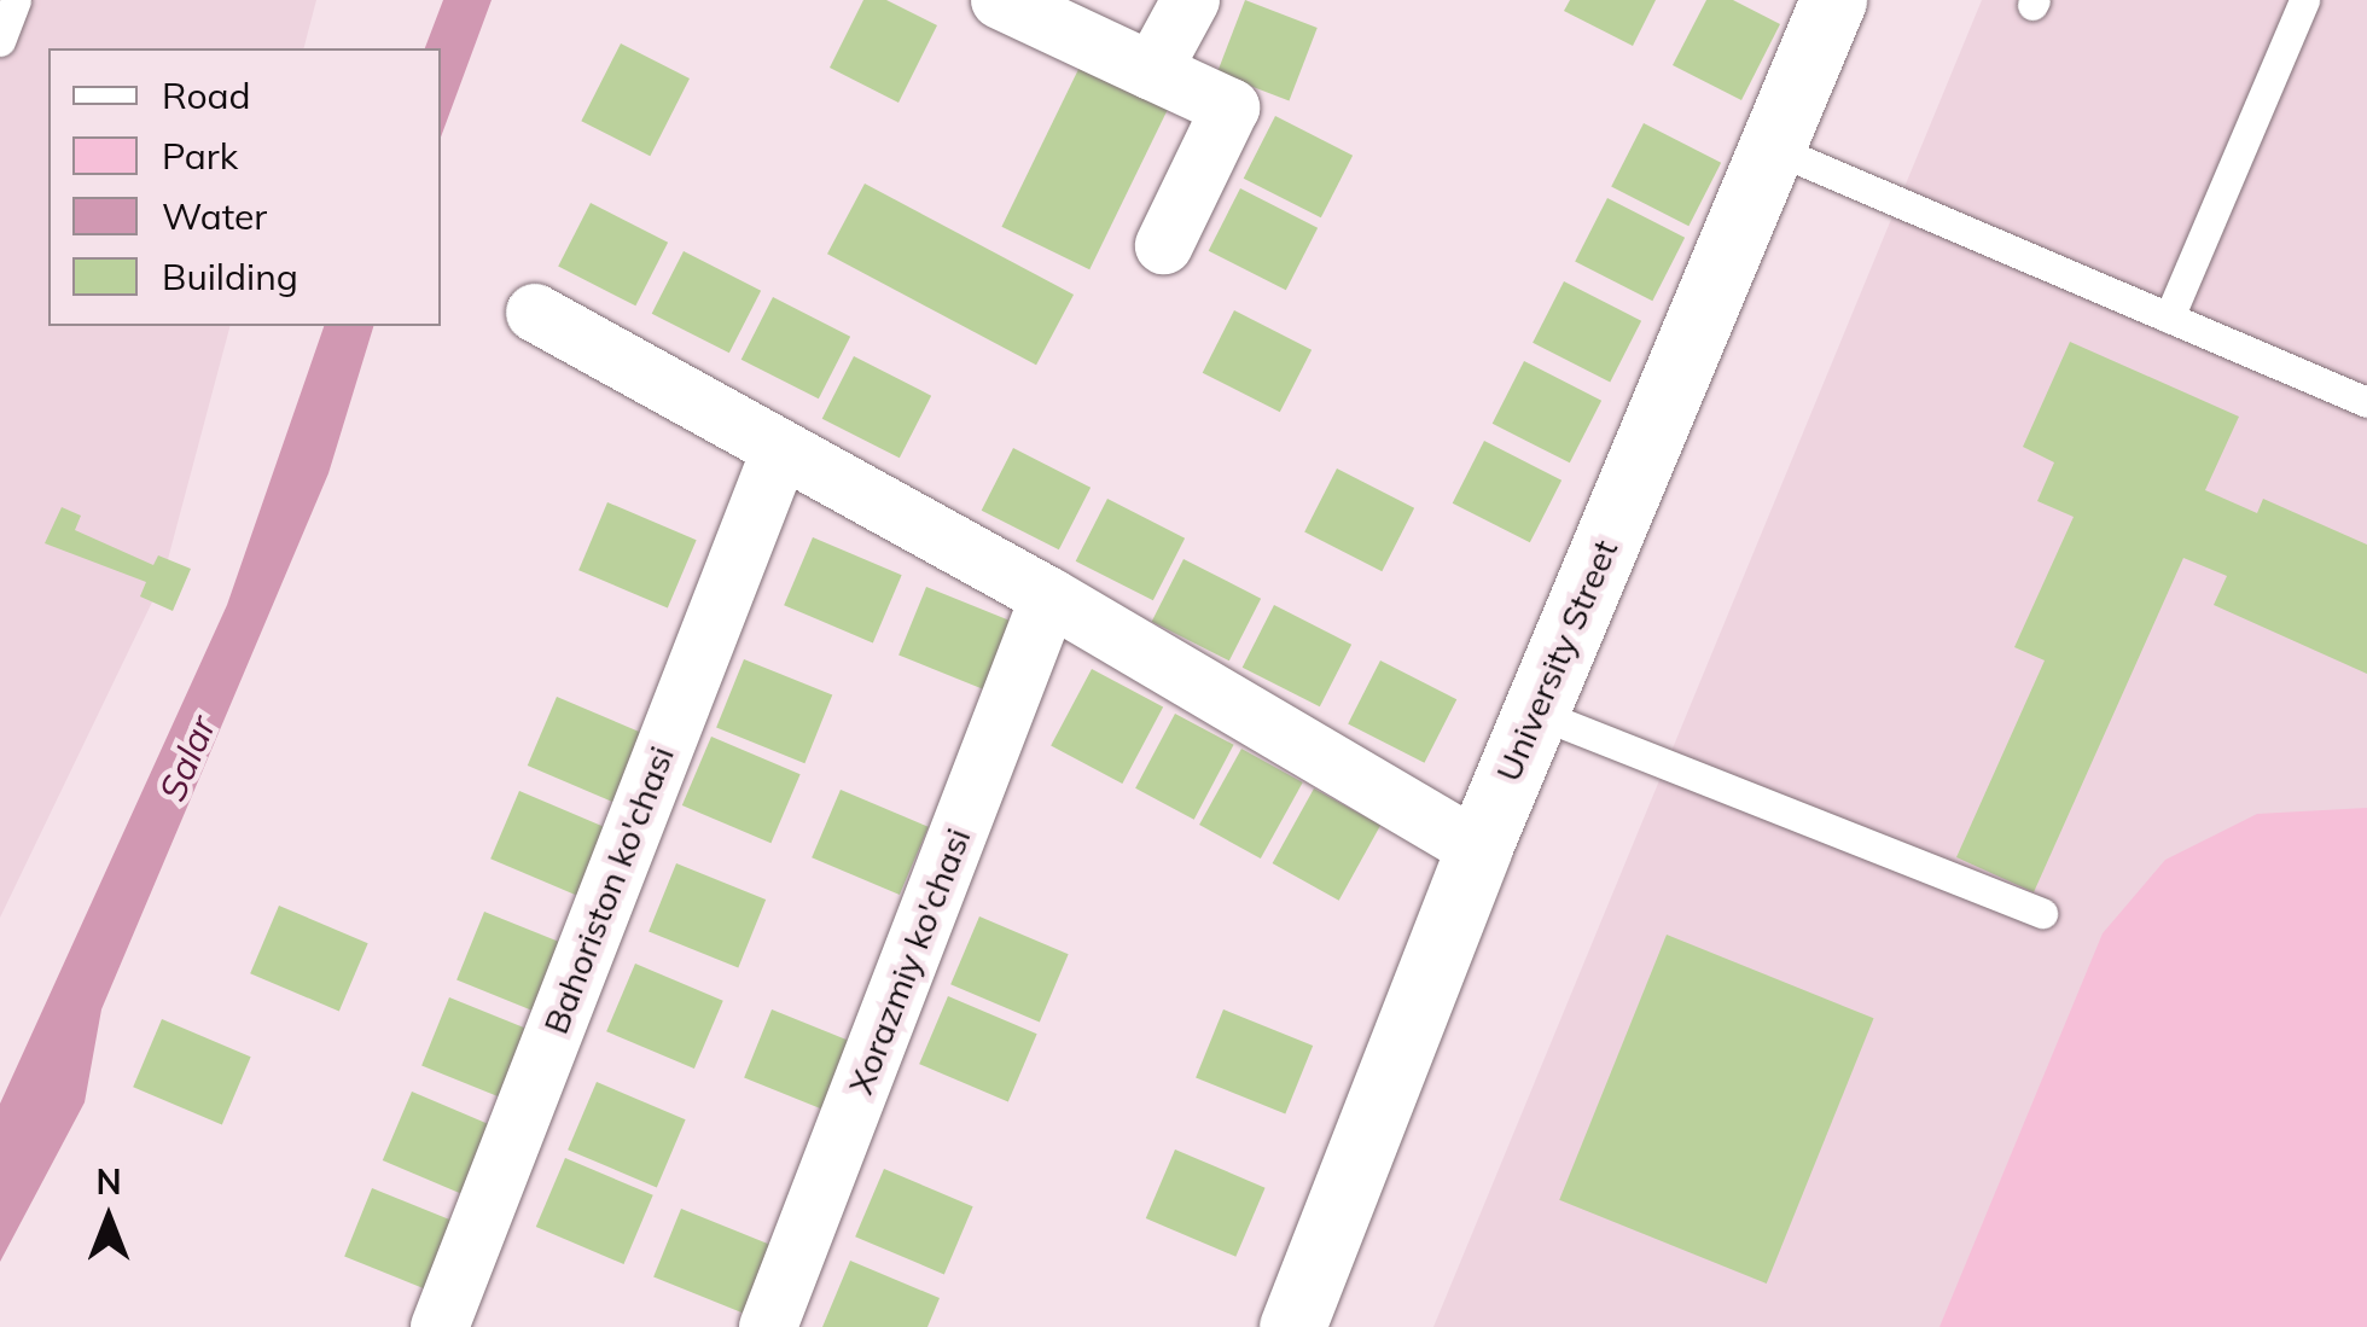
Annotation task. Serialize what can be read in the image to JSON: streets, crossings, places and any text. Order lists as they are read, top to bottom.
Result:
{
  "streets": {
    "main road": ["University Street"],
    "street": ["Bahoriston ko'chasi", "Xorazmiy ko'chasi"]
  },
  "water": ["Salar"],
  "legend": [
    "Road",
    "Park",
    "Water",
    "Building"
  ],
  "north": "top"
}
